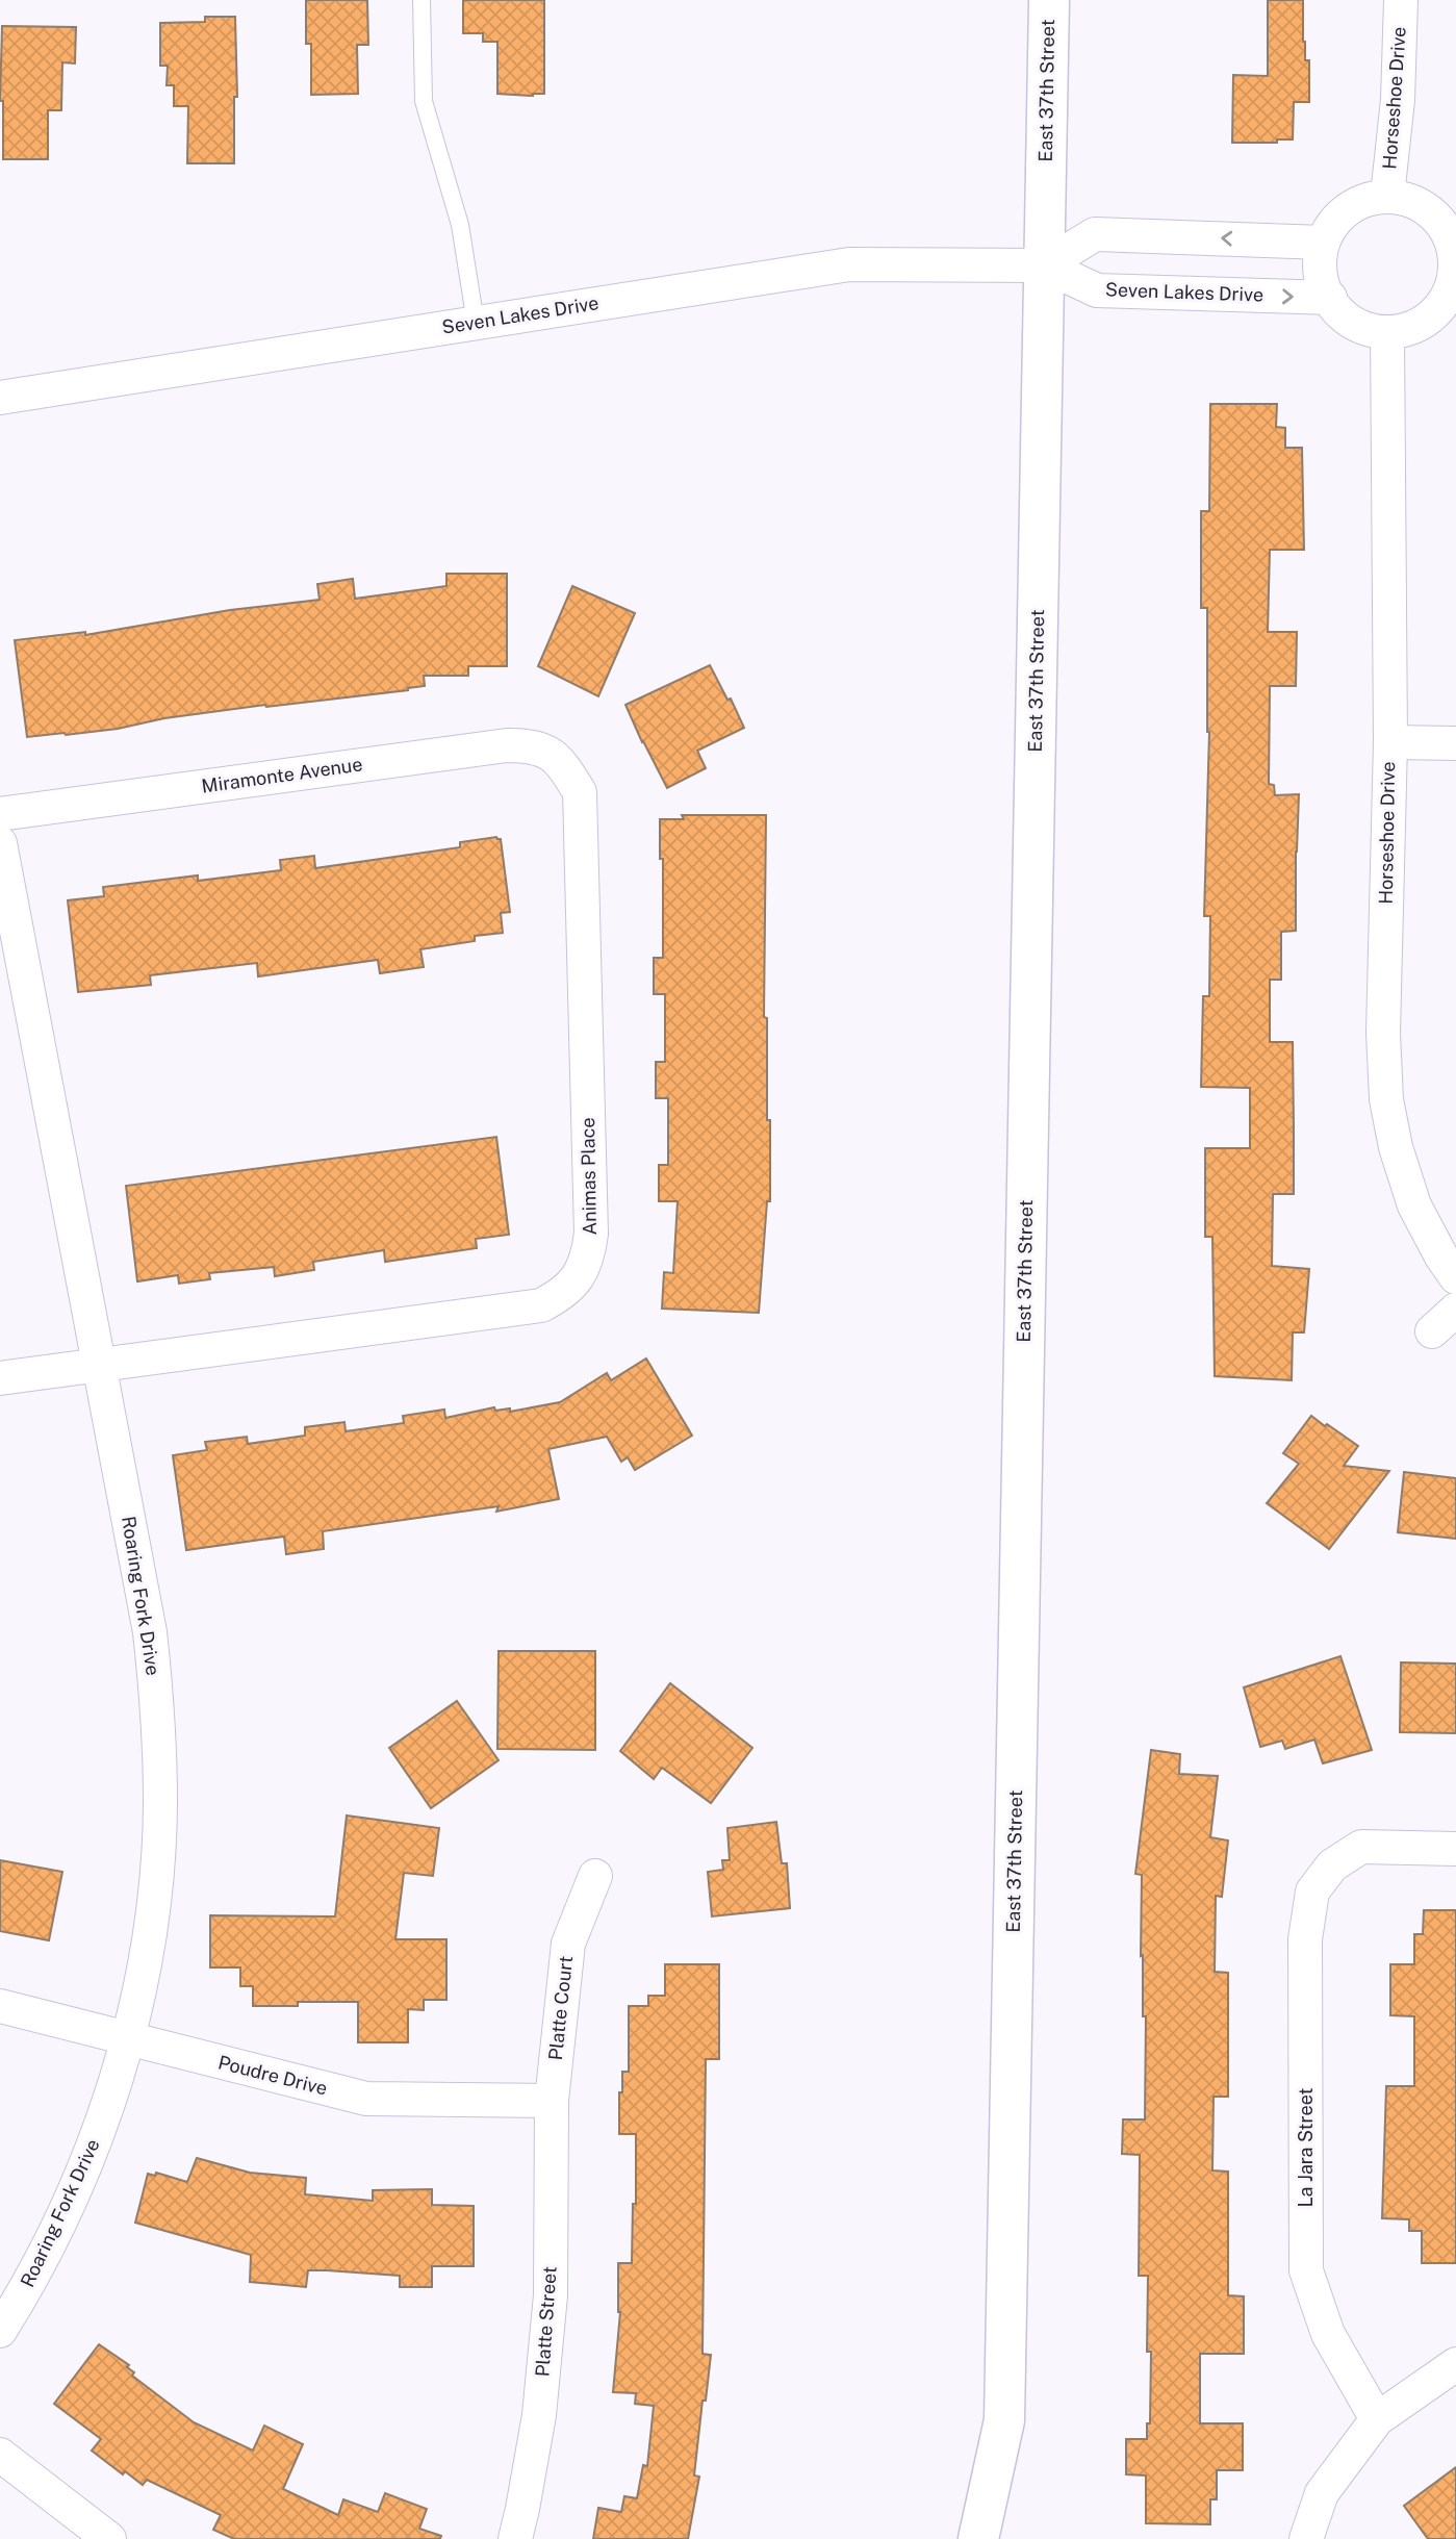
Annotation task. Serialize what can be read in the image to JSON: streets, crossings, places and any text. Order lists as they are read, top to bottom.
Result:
{
  "streets": {
    "main road": ["East 37th Street"],
    "street": [
      "Horseshoe Drive",
      "Seven Lakes Drive",
      "Miramonte Avenue",
      "Animas Place",
      "Roaring Fork Drive",
      "Platte Court",
      "Poudre Drive",
      "La Jara Street",
      "Platte Street"
    ]
  },
  "crossings": [
    ["East 37th Street", "Seven Lakes Drive"],
    ["Horseshoe Drive", "Seven Lakes Drive"],
    ["Miramonte Avenue", "Animas Place"],
    ["Animas Place", "Roaring Fork Drive"],
    ["Roaring Fork Drive", "Poudre Drive"],
    ["Platte Court", "Poudre Drive"],
    ["Platte Court", "Platte Street"],
    ["Poudre Drive", "Platte Street"]
  ]
}
